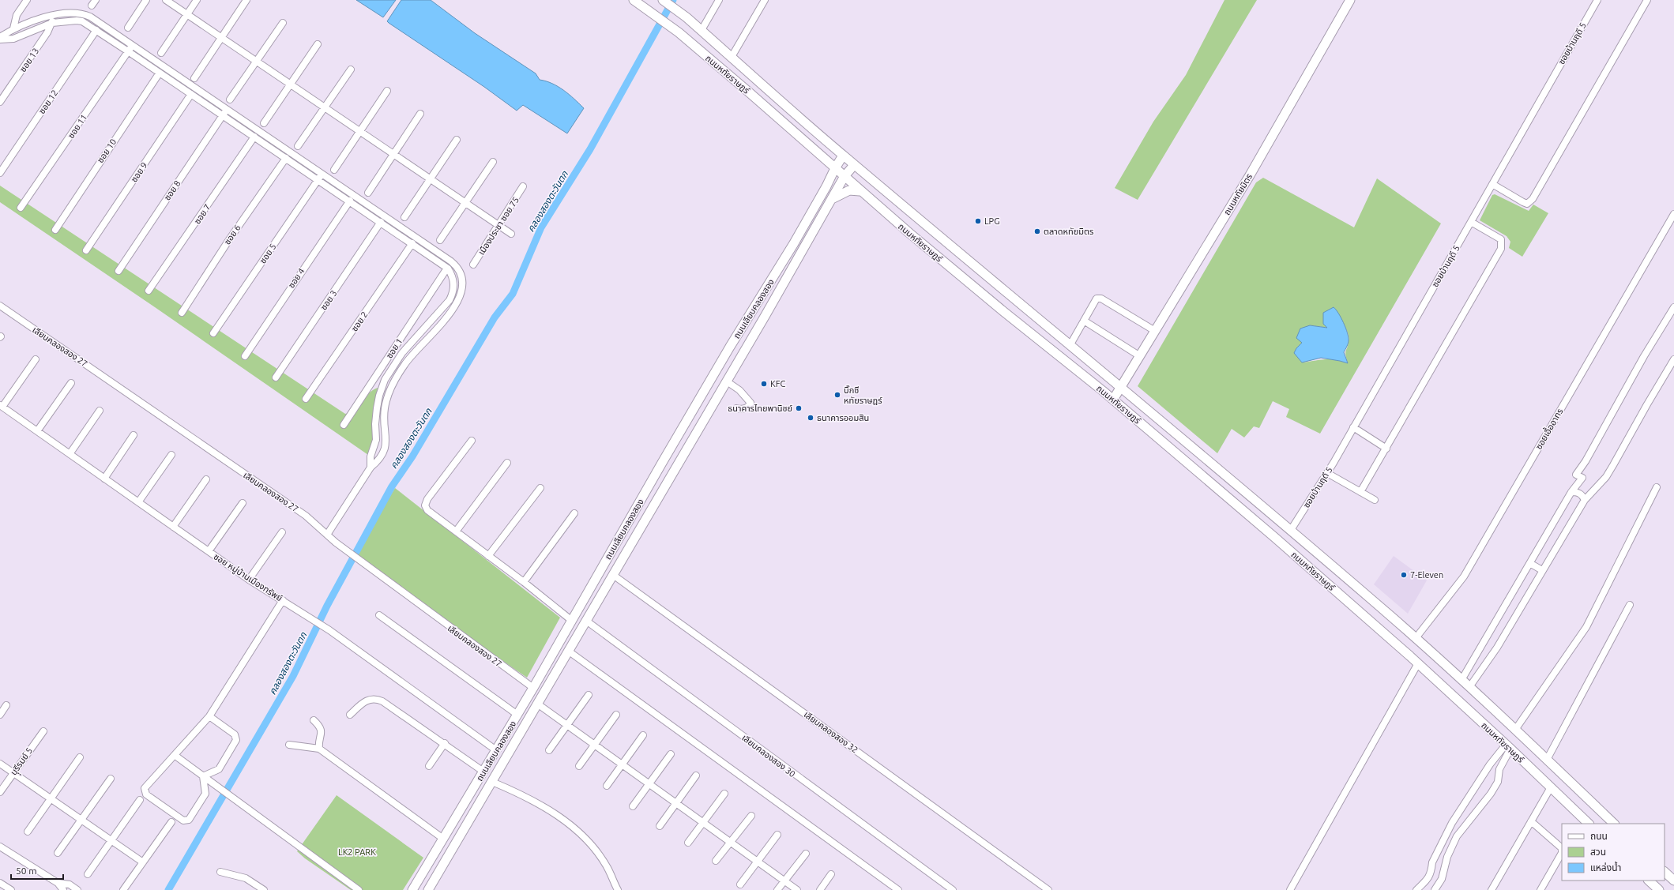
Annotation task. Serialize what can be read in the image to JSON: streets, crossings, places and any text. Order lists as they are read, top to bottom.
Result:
{
  "streets": {
    "main road": ["ถนนหทัยราษฎร์", "ถนนหทัยมิตร", "ถนนเลียบคลองสอง"],
    "street": [
      "ซอยบ้านฤดี 5",
      "ซอย 13",
      "ซอย 12",
      "ซอย 11",
      "ซอย 10",
      "ซอย 9",
      "ซอย 8",
      "ซอย 7",
      "เมืองประชา ซอย 75",
      "ซอย 6",
      "ซอย 5",
      "ซอย 4",
      "ซอย 3",
      "ซอย 2",
      "เลียบคลองสอง 27",
      "ซอย 1",
      "ซอยเอื้ออาทร",
      "ซอย หมู่บ้านเมืองทรัพย์",
      "เลียบคลองสอง 32",
      "เลียบคลองสอง 30",
      "บุุรีรมย์ 5"
    ]
  },
  "crossings": [
    ["ซอยบ้านฤดี 5", "ถนนหทัยราษฎร์"],
    ["ถนนหทัยราษฎร์", "ถนนหทัยมิตร"],
    ["ถนนหทัยราษฎร์", "ถนนเลียบคลองสอง"],
    ["ถนนหทัยราษฎร์", "ซอยเอื้ออาทร"],
    ["ถนนเลียบคลองสอง", "เลียบคลองสอง 27"],
    ["ถนนเลียบคลองสอง", "ซอย หมู่บ้านเมืองทรัพย์"],
    ["ถนนเลียบคลองสอง", "เลียบคลองสอง 32"],
    ["ถนนเลียบคลองสอง", "เลียบคลองสอง 30"]
  ],
  "water": ["คลองสองตะวันตก"],
  "parks": ["LK2 PARK"],
  "places": [
    "LPG",
    "ตลาดหทัยมิตร",
    "KFC",
    "บิ๊กซี หทัยราษฎร์",
    "ธนาคารไทยพานิชย์",
    "ธนาคารออมสิน",
    "7-Eleven"
  ],
  "legend": ["ถนน", "สวน", "แหล่งน้ำ"],
  "scale_bar": "50 m"
}
